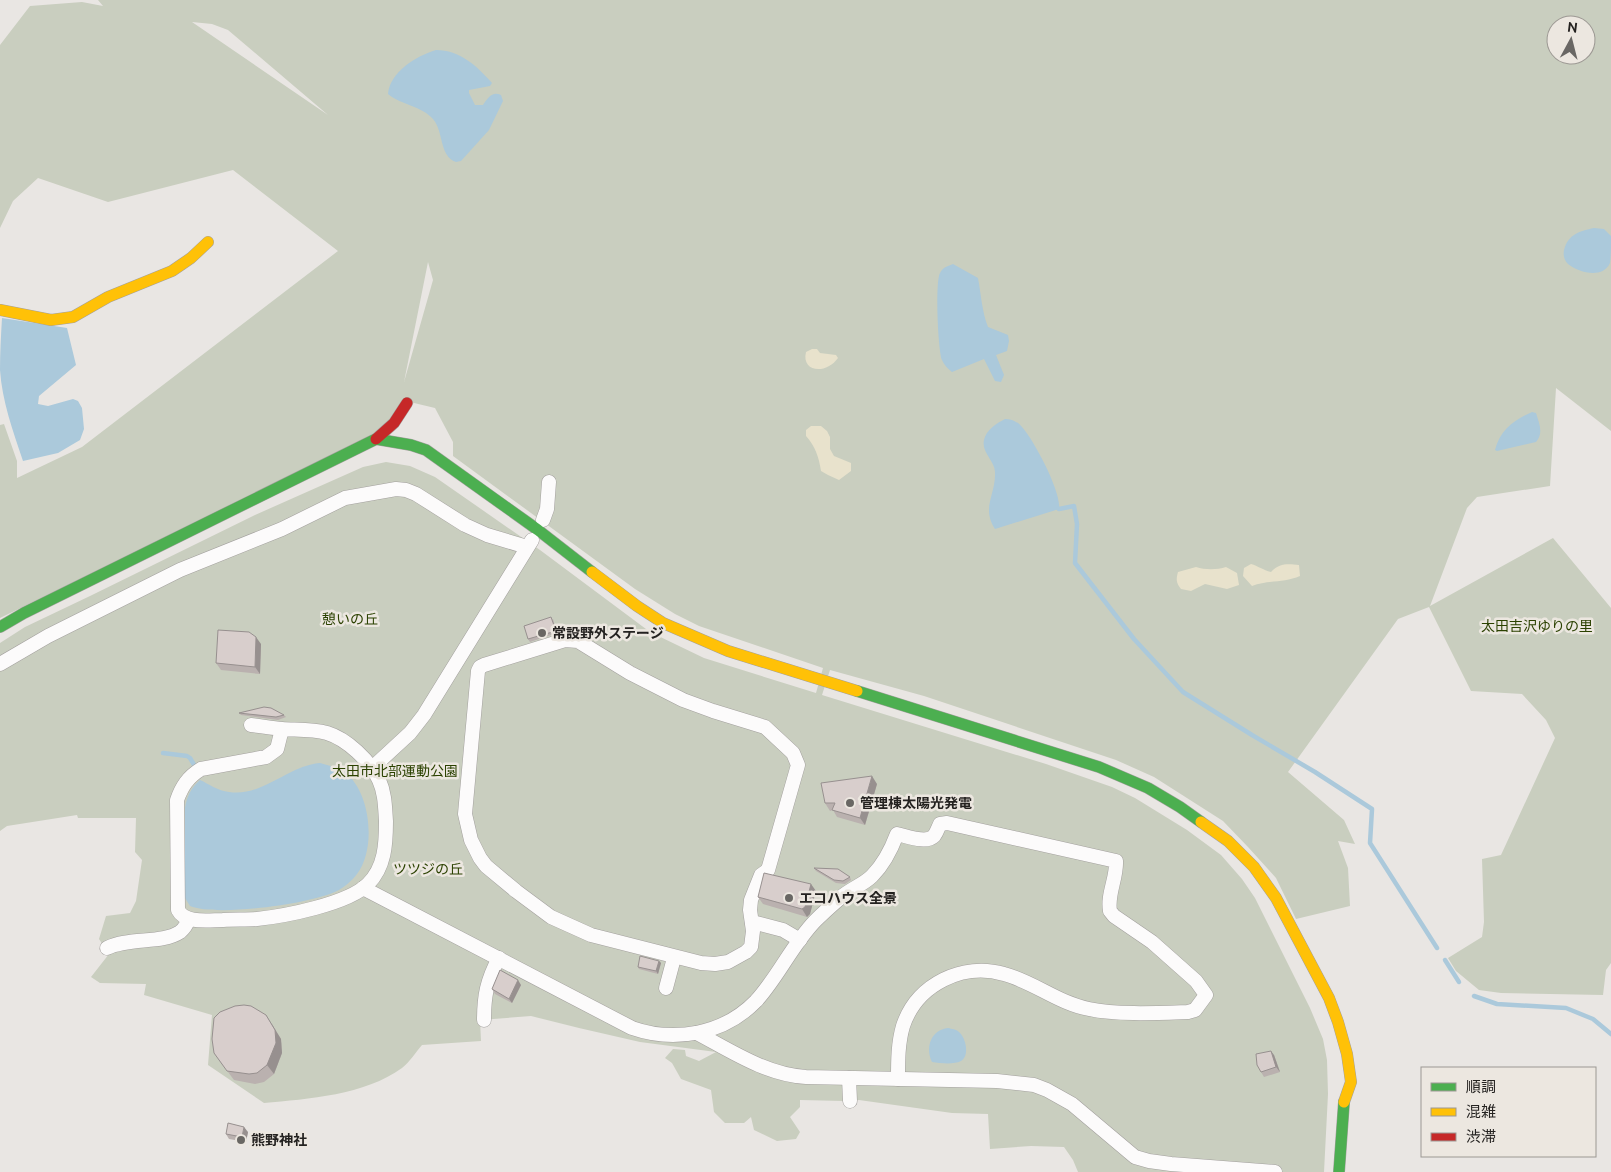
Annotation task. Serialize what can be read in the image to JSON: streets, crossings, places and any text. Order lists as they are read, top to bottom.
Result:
{
  "parks": [
    "憩いの丘",
    "太田吉沢ゆりの里",
    "太田市北部運動公園",
    "ツツジの丘"
  ],
  "places": [
    "常設野外ステージ",
    "管理棟太陽光発電",
    "エコハウス全景",
    "熊野神社"
  ],
  "legend": ["順調", "混雑", "渋滞"],
  "north": "top"
}
